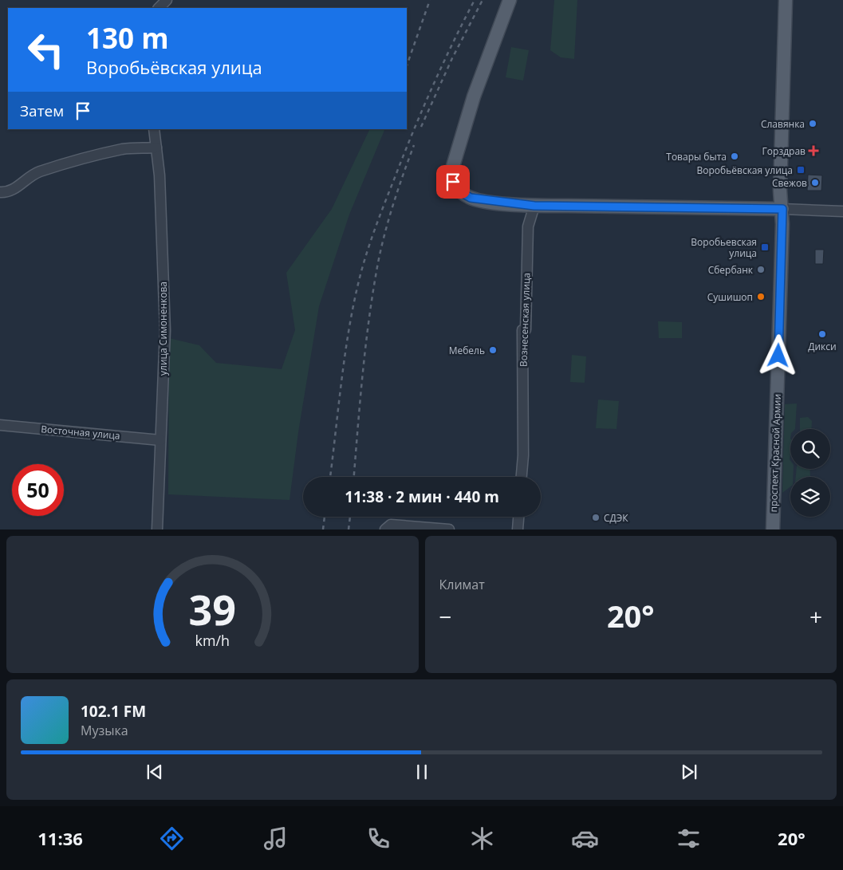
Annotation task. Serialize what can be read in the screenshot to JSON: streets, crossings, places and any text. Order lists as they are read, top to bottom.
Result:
{
  "streets": {
    "main road": ["проспект Красной Армии"],
    "street": ["Вознесенская улица", "улица Симоненкова", "Восточная улица"]
  },
  "crossings": [
    ["улица Симоненкова", "Восточная улица"]
  ],
  "places": {
    "other": [
      "Славянка",
      "Товары быта",
      "Свежов",
      "Сбербанк",
      "Сушишоп",
      "Дикси",
      "Мебель",
      "СДЭК"
    ],
    "health": ["Горздрав"],
    "transit": ["Воробьёвская улица", "Воробьевская улица"]
  },
  "page": {
    "turn": ["130 m", "Воробьёвская улица"],
    "then": "Затем",
    "limit": "50",
    "trip": "11:38 · 2 мин · 440 m",
    "tile": "Климат",
    "heat": ["−", "20°", "+"],
    "song": ["102.1 FM", "Музыка"],
    "tabs": ["11:36", "20°"],
    "gauge": ["39", "km/h"]
  }
}
